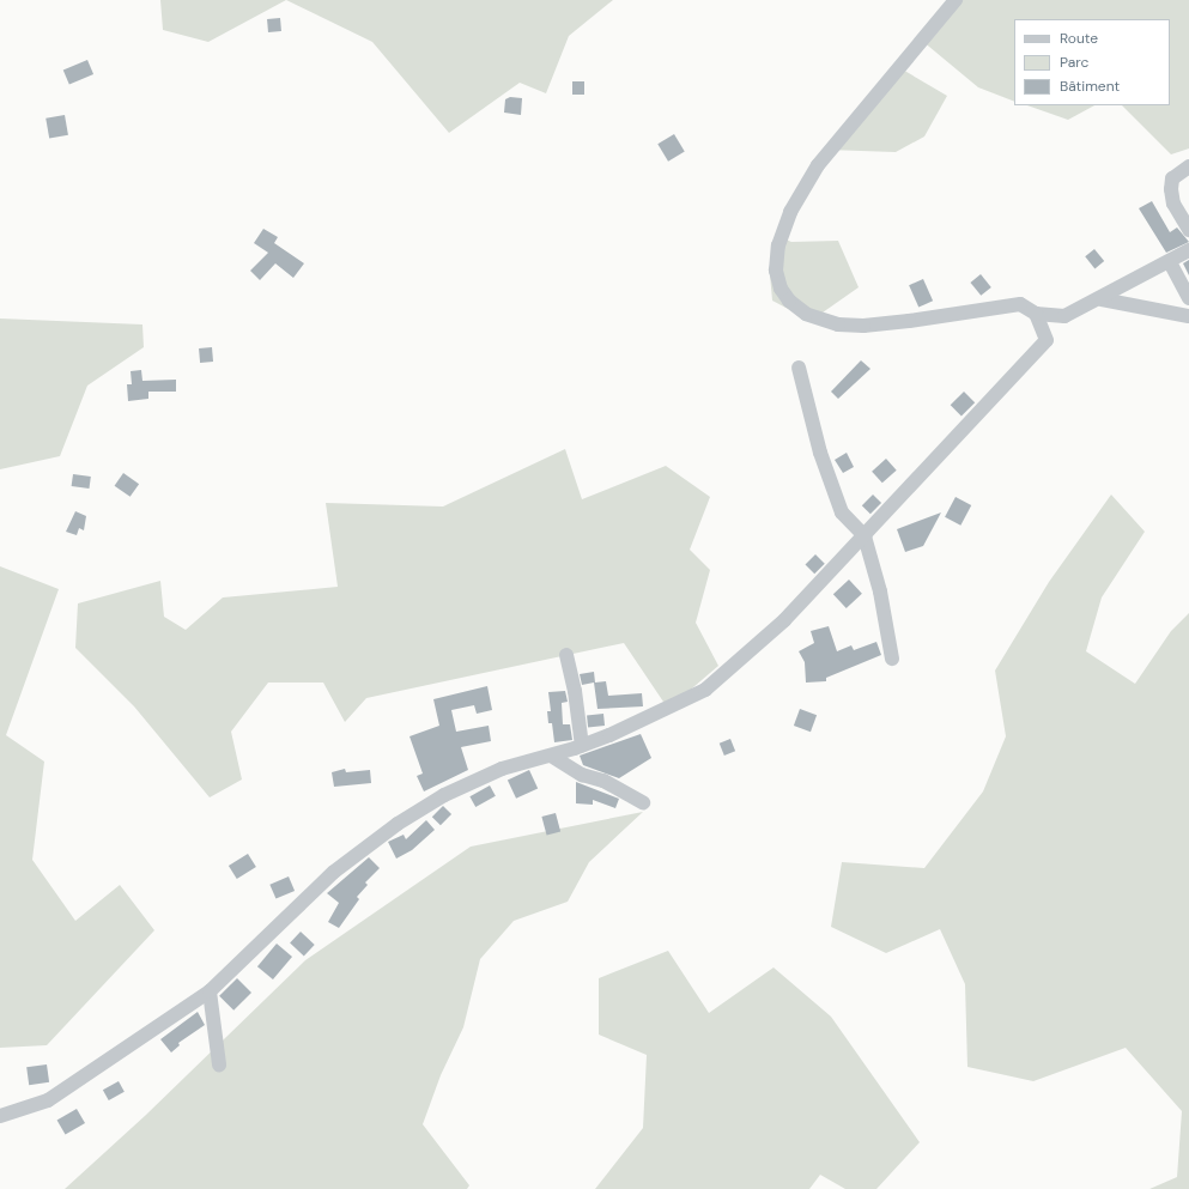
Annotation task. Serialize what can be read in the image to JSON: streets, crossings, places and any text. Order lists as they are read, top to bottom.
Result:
{
  "legend": ["Route", "Parc", "Bâtiment"]
}
